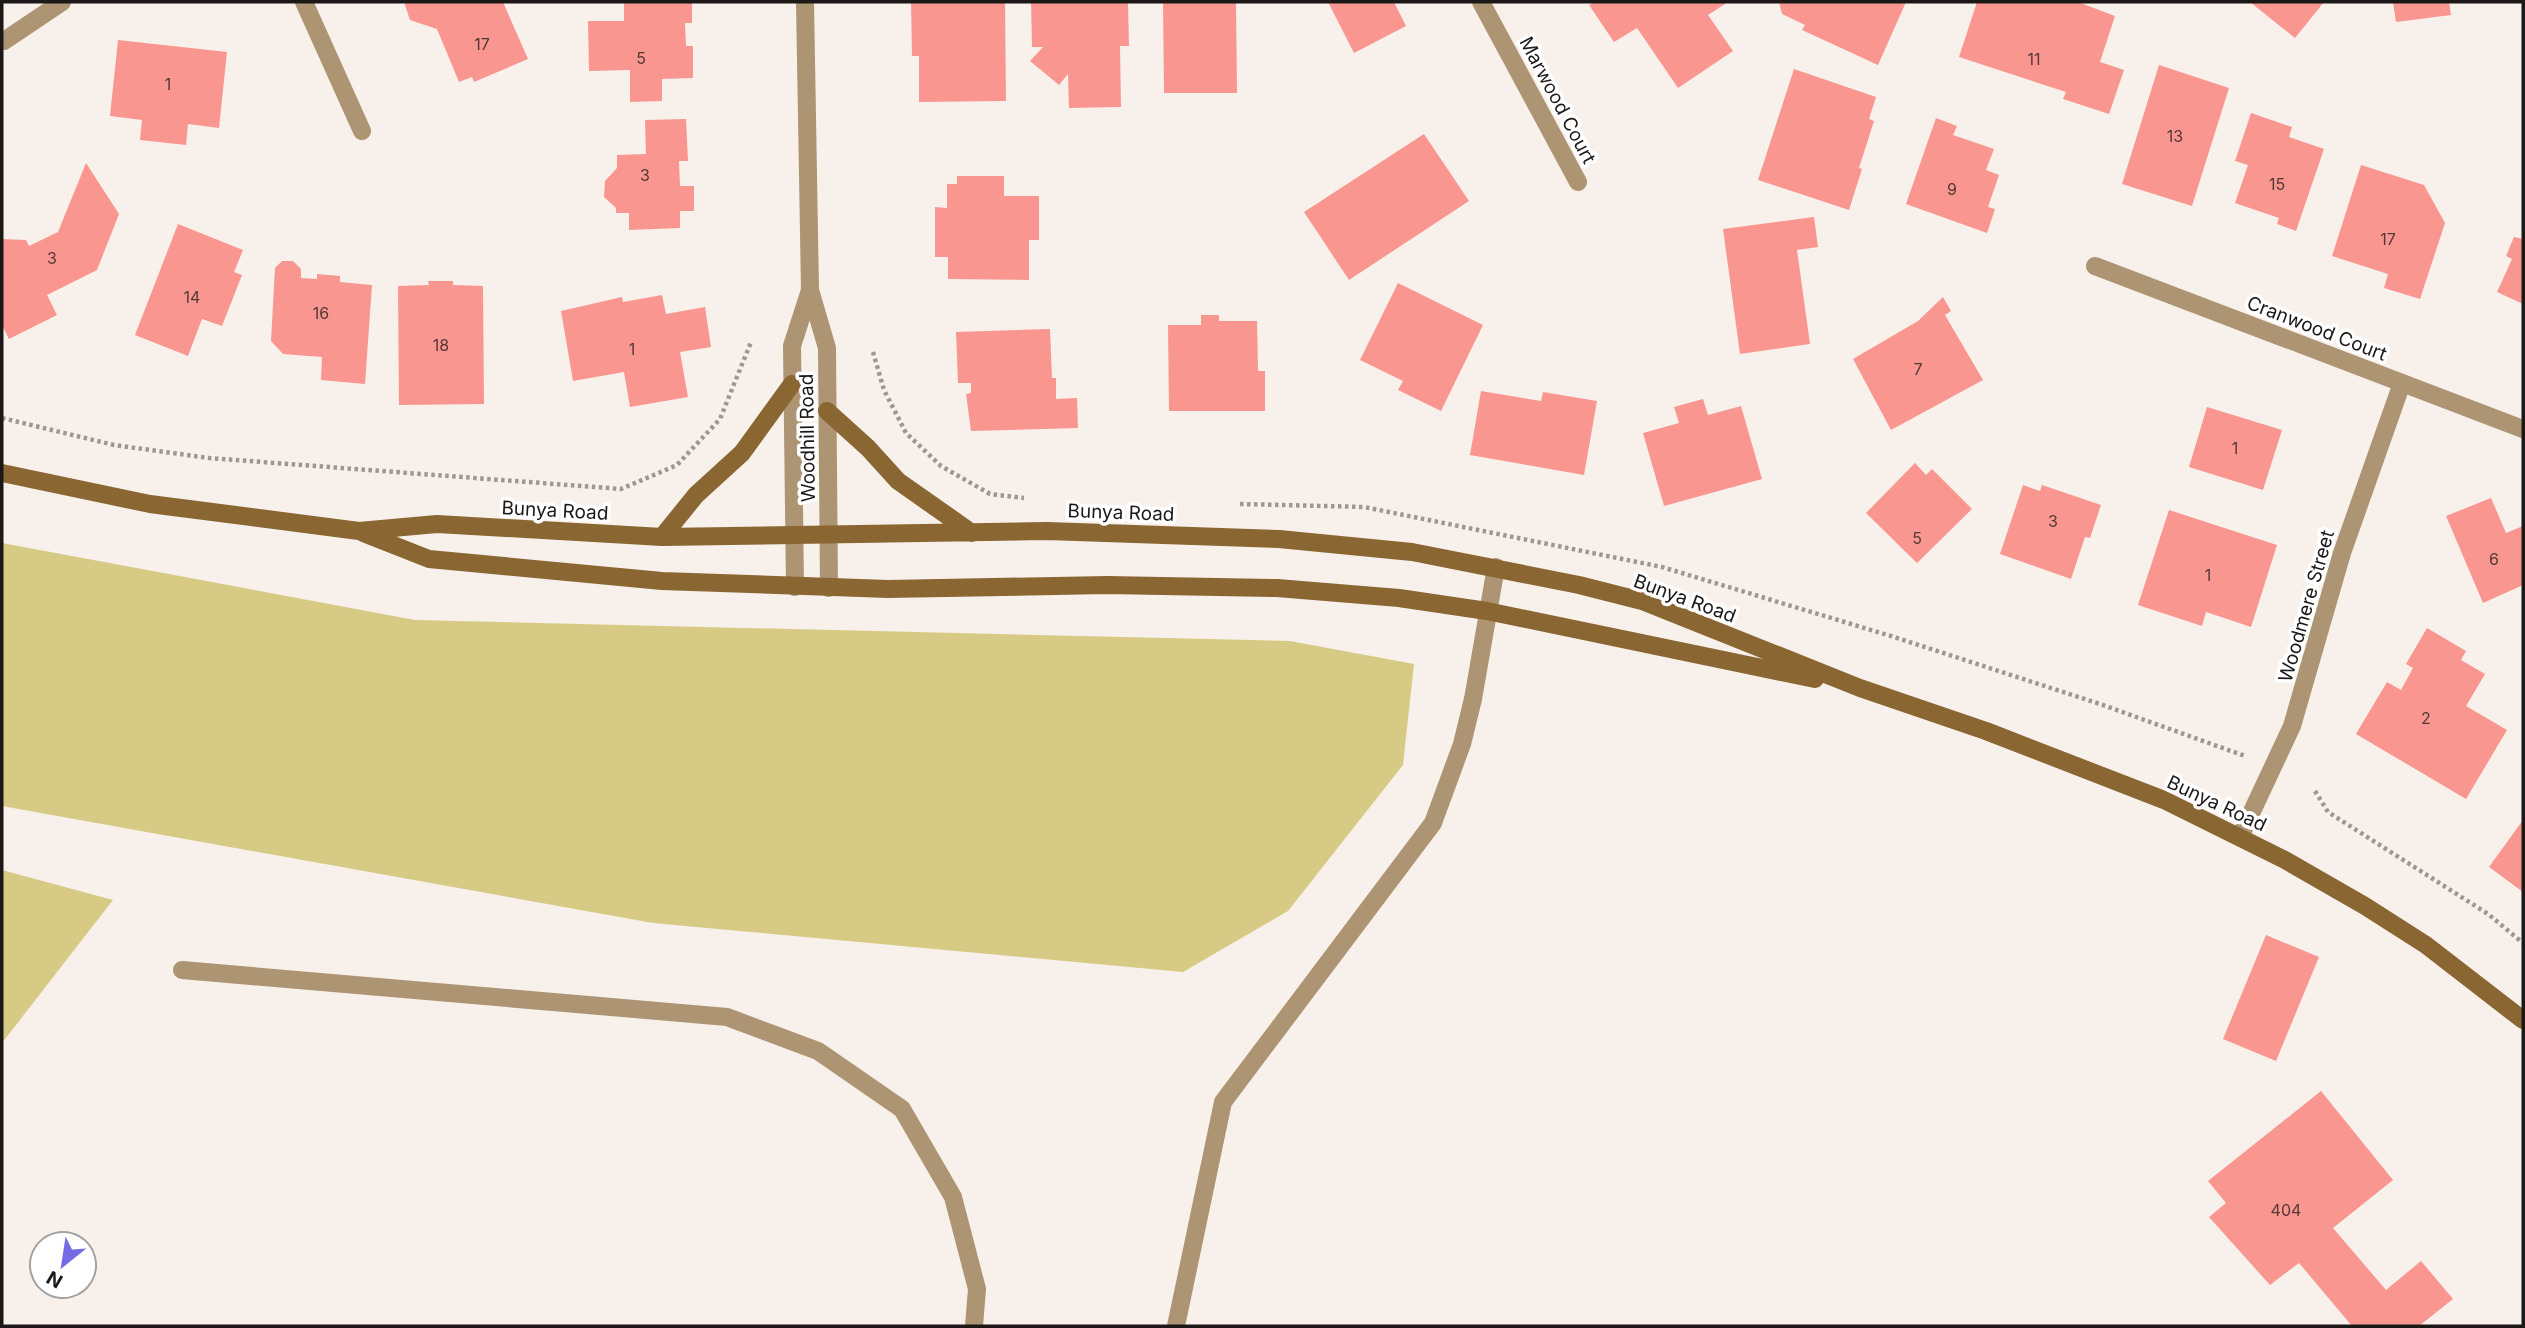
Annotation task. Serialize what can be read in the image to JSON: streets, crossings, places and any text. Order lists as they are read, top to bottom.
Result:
{
  "streets": {
    "main road": ["Bunya Road"],
    "street": [
      "Marwood Court",
      "Cranwood Court",
      "Woodhill Road",
      "Woodmere Street"
    ]
  },
  "crossings": [
    ["Cranwood Court", "Woodmere Street"],
    ["Woodhill Road", "Bunya Road"],
    ["Bunya Road", "Woodmere Street"]
  ],
  "house_numbers": [
    "17",
    "5",
    "11",
    "1",
    "13",
    "3",
    "15",
    "9",
    "17",
    "3",
    "14",
    "16",
    "18",
    "1",
    "7",
    "1",
    "3",
    "5",
    "6",
    "1",
    "2",
    "404"
  ],
  "north": "bottom left"
}
